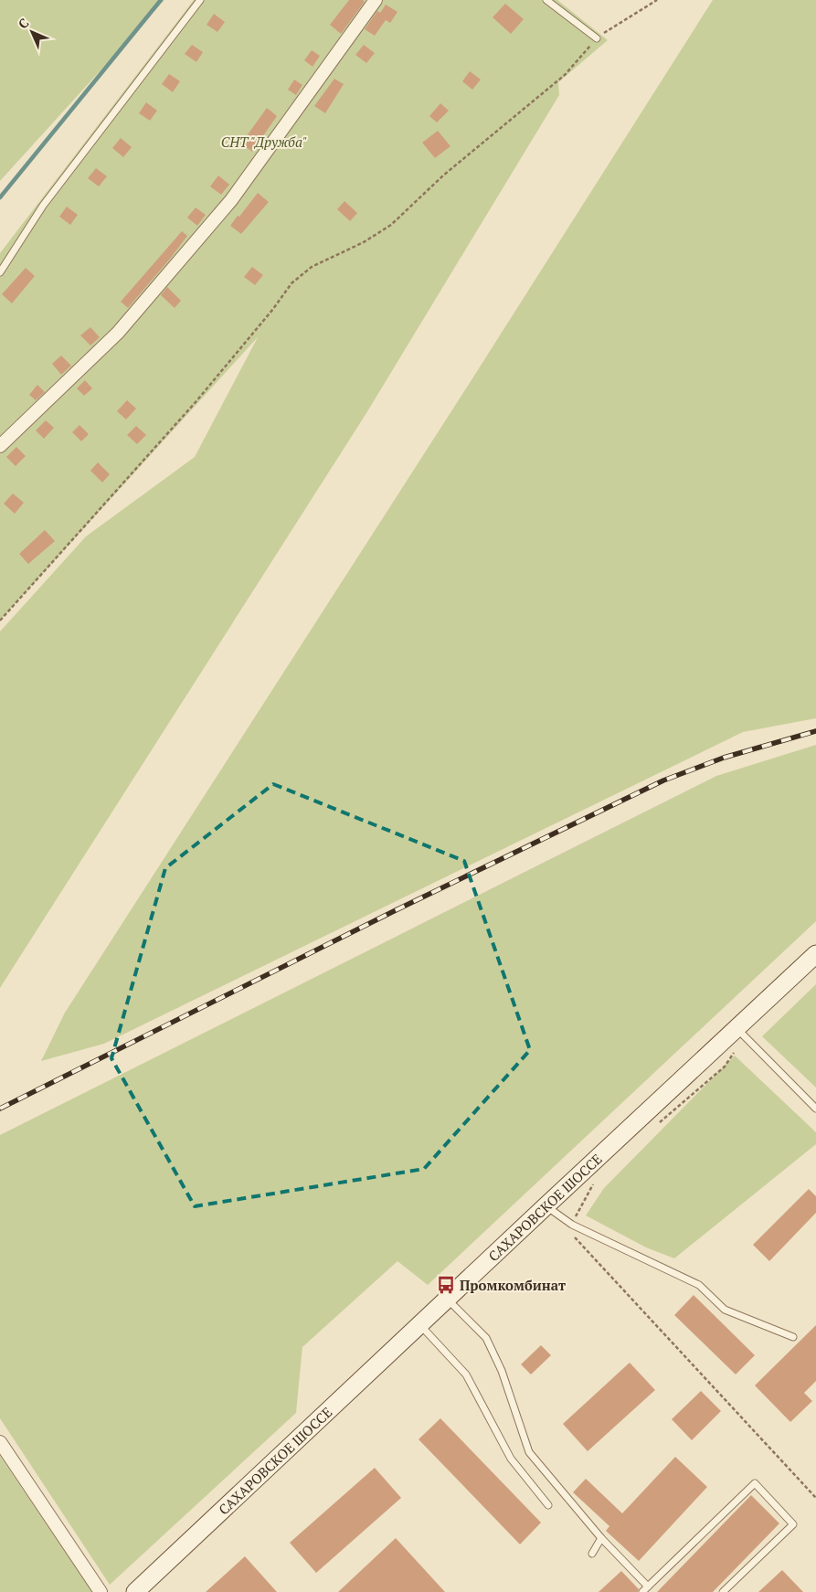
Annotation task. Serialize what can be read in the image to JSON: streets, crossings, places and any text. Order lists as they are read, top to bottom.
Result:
{
  "streets": {
    "main road": ["САХАРОВСКОЕ ШОССЕ"]
  },
  "parks": ["СНТ \"Дружба\""],
  "places": {
    "bus stop": ["Промкомбинат"]
  },
  "north": "top left"
}
